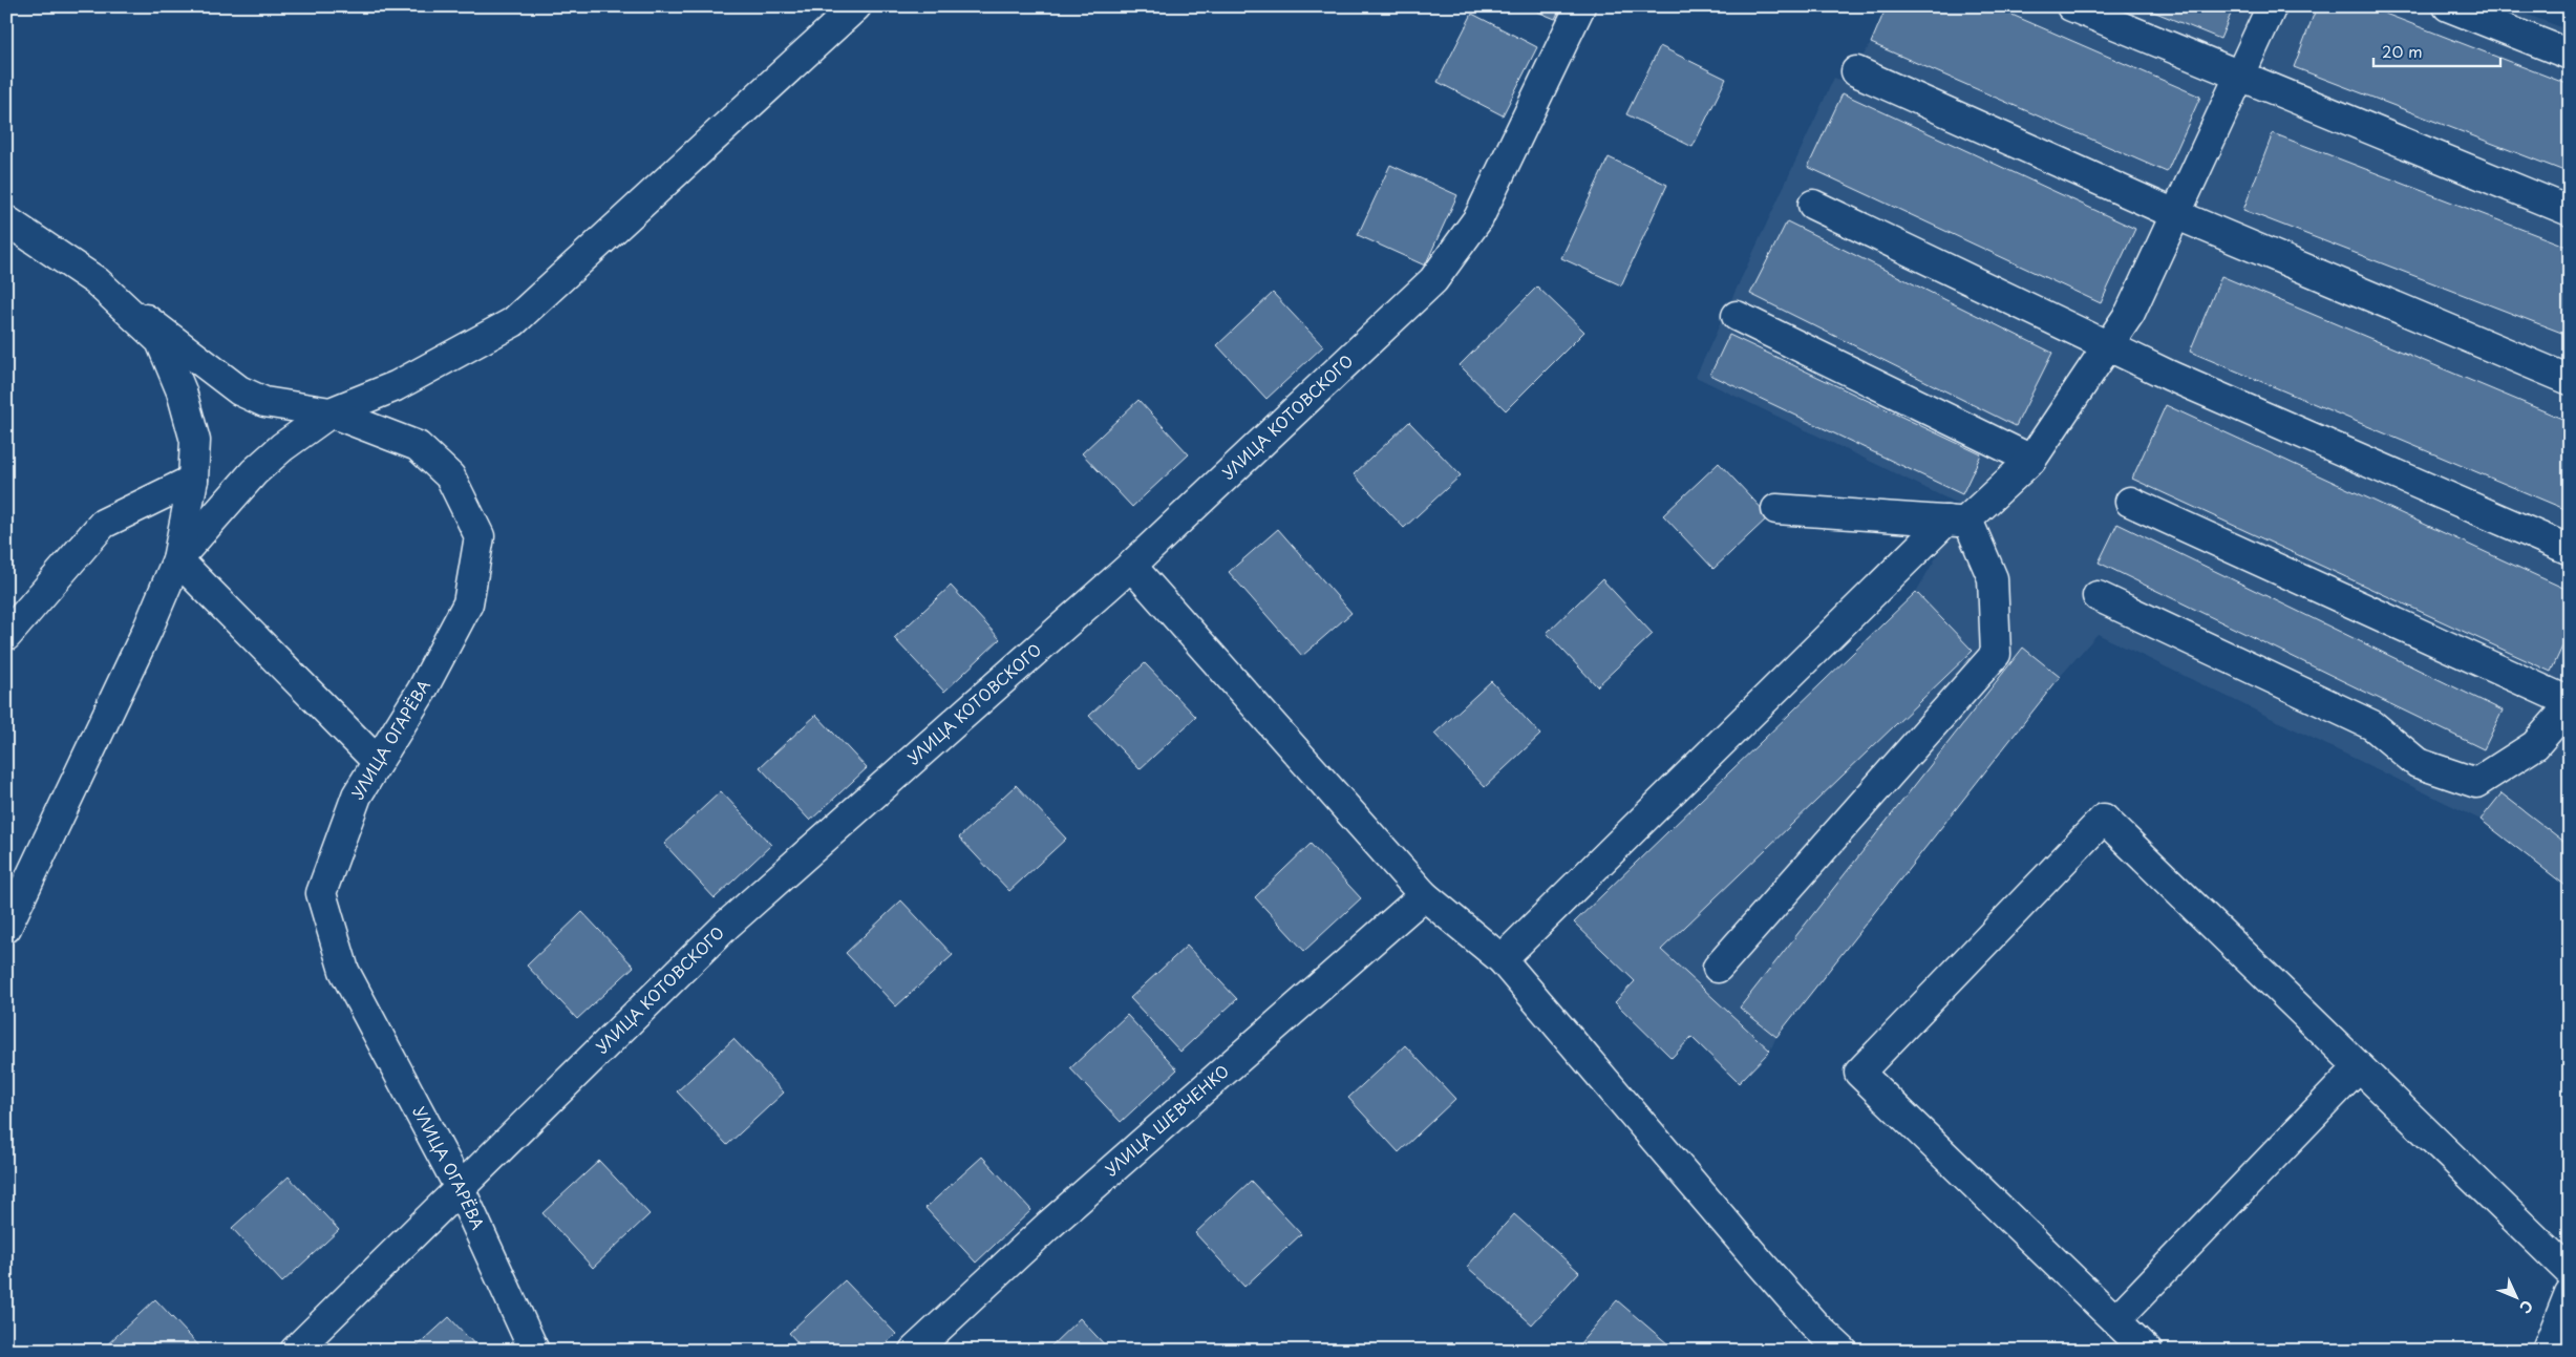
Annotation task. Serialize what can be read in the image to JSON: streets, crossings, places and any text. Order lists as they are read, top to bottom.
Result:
{
  "streets": {
    "main road": ["УЛИЦА КОТОВСКОГО", "УЛИЦА ОГАРЁВА", "УЛИЦА ШЕВЧЕНКО"]
  },
  "crossings": [
    ["УЛИЦА КОТОВСКОГО", "УЛИЦА ОГАРЁВА"]
  ],
  "scale_bar": "20 m",
  "north": "bottom right"
}
